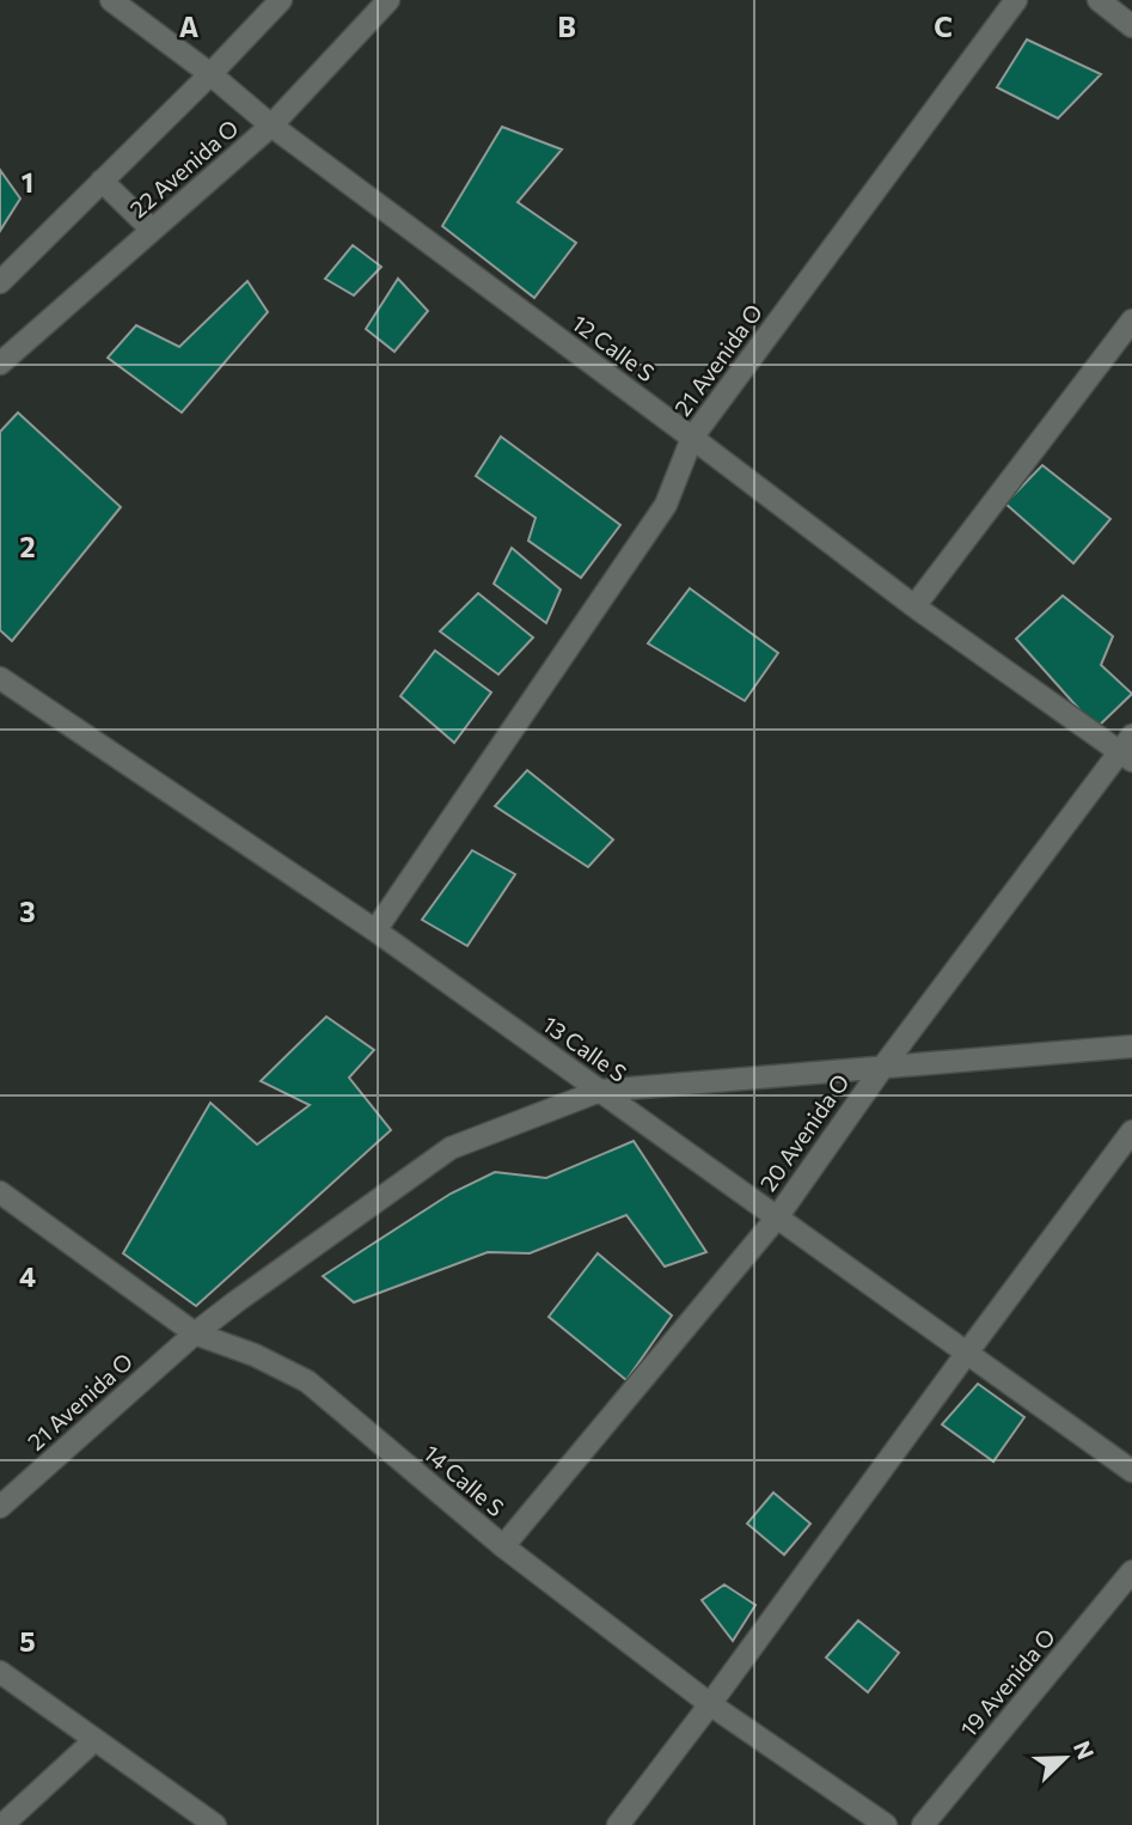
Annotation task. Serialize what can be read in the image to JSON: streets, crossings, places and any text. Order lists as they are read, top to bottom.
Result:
{
  "streets": {
    "street": [
      "22 Avenida O",
      "12 Calle S",
      "21 Avenida O",
      "13 Calle S",
      "20 Avenida O",
      "14 Calle S",
      "19 Avenida O"
    ]
  },
  "crossings": [
    ["22 Avenida O", "12 Calle S"],
    ["12 Calle S", "21 Avenida O"],
    ["12 Calle S", "20 Avenida O"],
    ["21 Avenida O", "13 Calle S"],
    ["21 Avenida O", "20 Avenida O"],
    ["21 Avenida O", "14 Calle S"],
    ["13 Calle S", "20 Avenida O"],
    ["20 Avenida O", "14 Calle S"]
  ],
  "north": "top right",
  "grid": {
    "columns": ["A", "B", "C"],
    "rows": [
      "1",
      "2",
      "3",
      "4",
      "5"
    ]
  }
}
